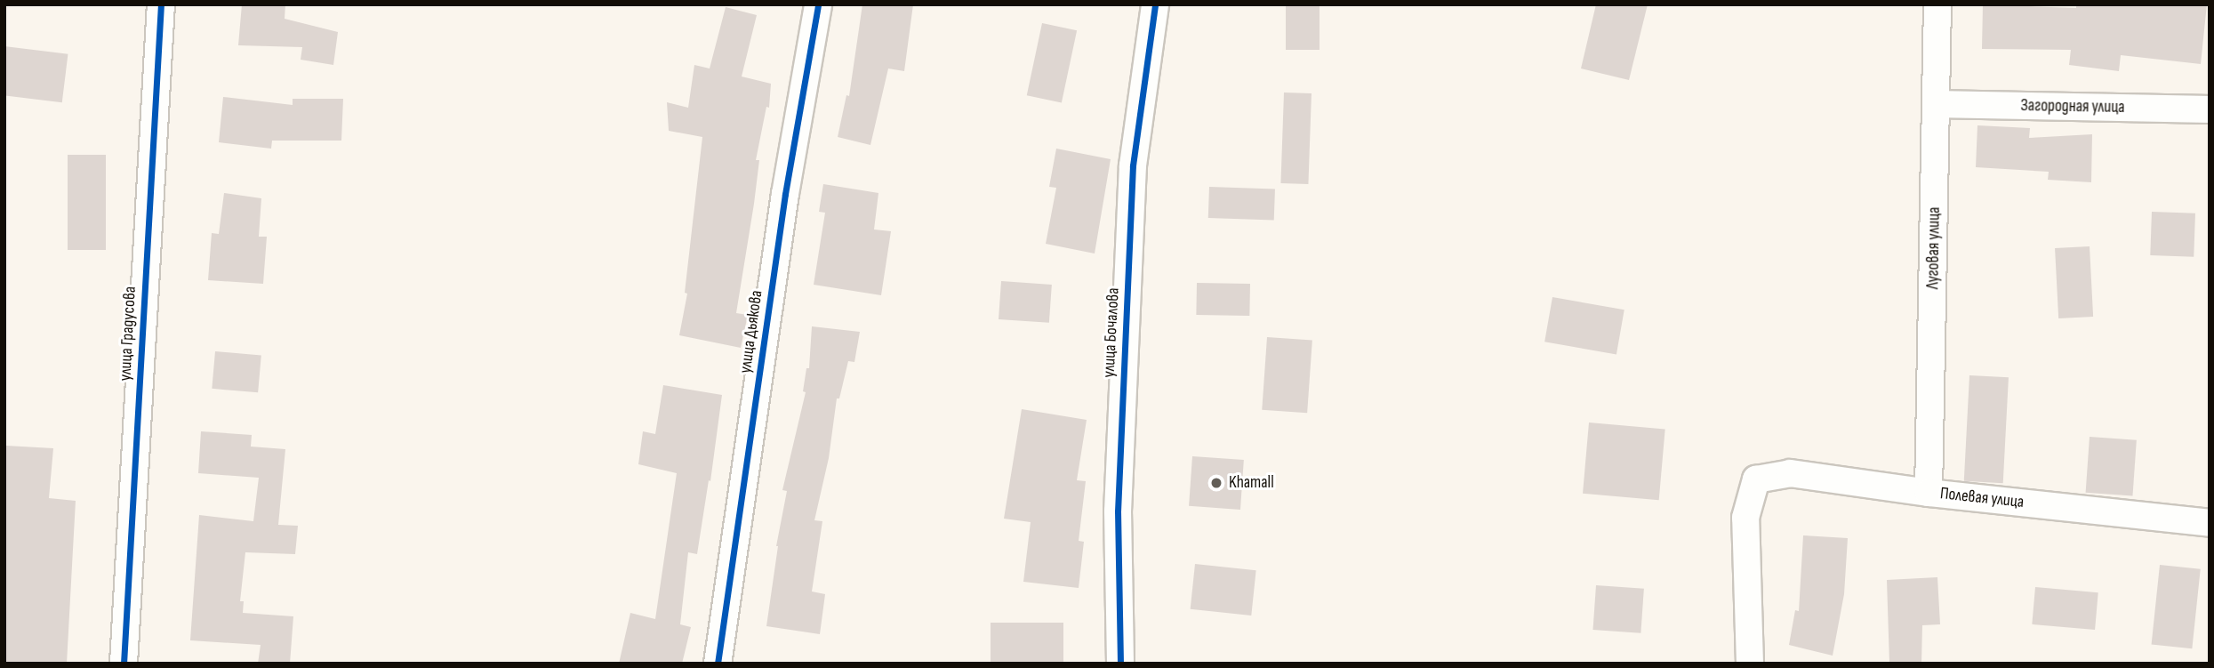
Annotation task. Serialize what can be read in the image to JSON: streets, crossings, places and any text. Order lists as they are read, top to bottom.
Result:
{
  "streets": {
    "street": [
      "Загородная улица",
      "Луговая улица",
      "улица Дьякова",
      "улица Бочалова",
      "улица Градусова",
      "Полевая улица"
    ]
  },
  "crossings": [
    ["Загородная улица", "Луговая улица"],
    ["Луговая улица", "Полевая улица"]
  ],
  "places": ["Khamall"]
}
